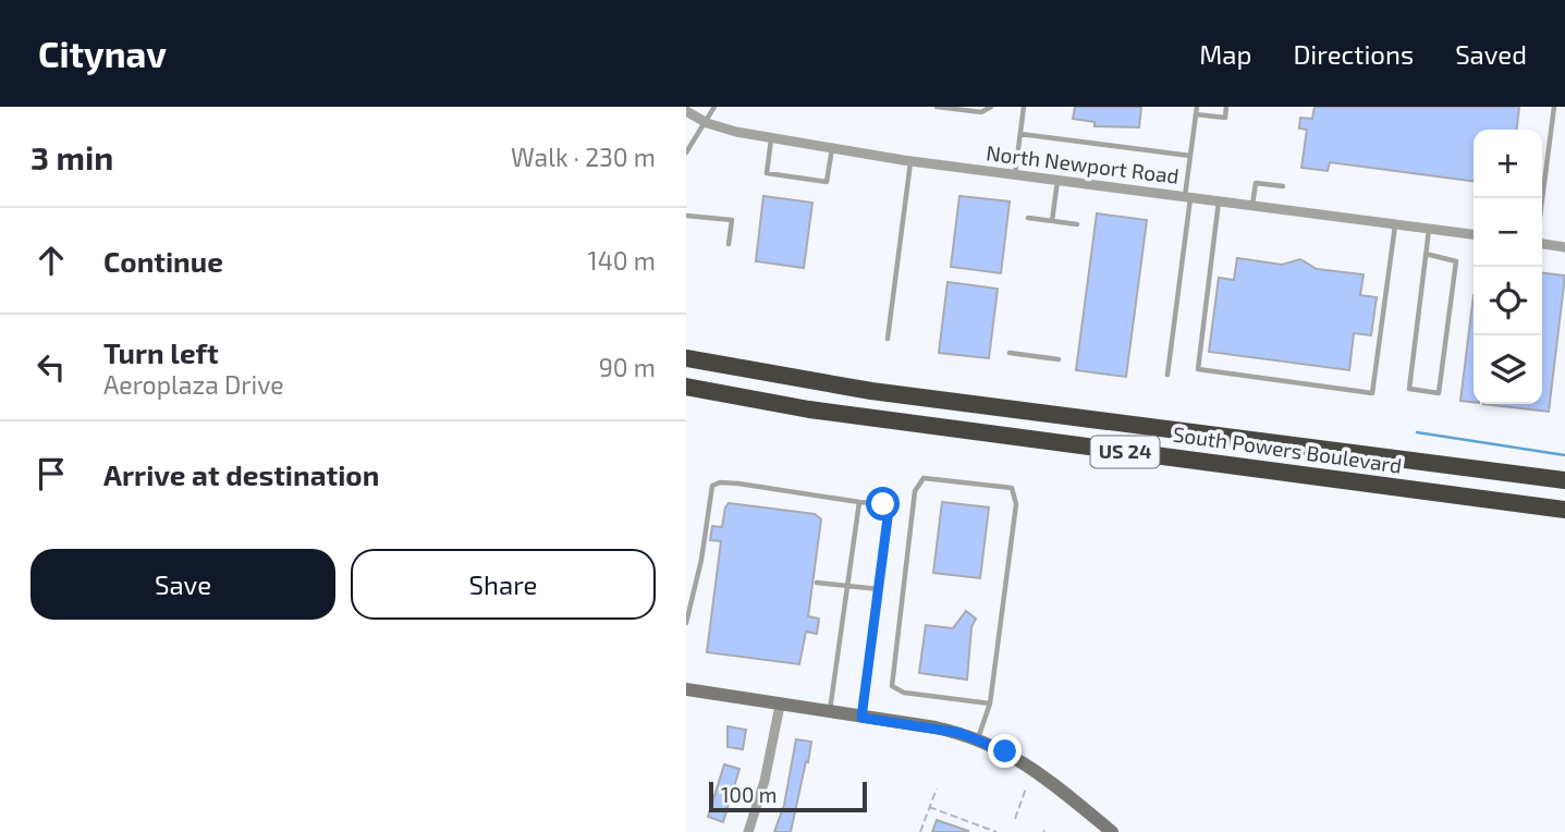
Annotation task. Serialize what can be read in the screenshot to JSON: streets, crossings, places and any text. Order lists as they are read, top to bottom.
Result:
{
  "streets": {
    "highway": ["South Powers Boulevard", "US 24"],
    "street": ["North Newport Road"]
  },
  "scale_bar": "100 m",
  "page": {
    "header": "Citynav",
    "nav": ["Map", "Directions", "Saved"],
    "heading": ["3 min", "Walk · 230 m"],
    "map_buttons": ["+", "−"],
    "list": [
      ["Continue", "140 m"],
      ["Turn left", "Aeroplaza Drive", "90 m"],
      "Arrive at destination"
    ],
    "buttons": ["Save", "Share"],
    "scale": "100 m"
  }
}
